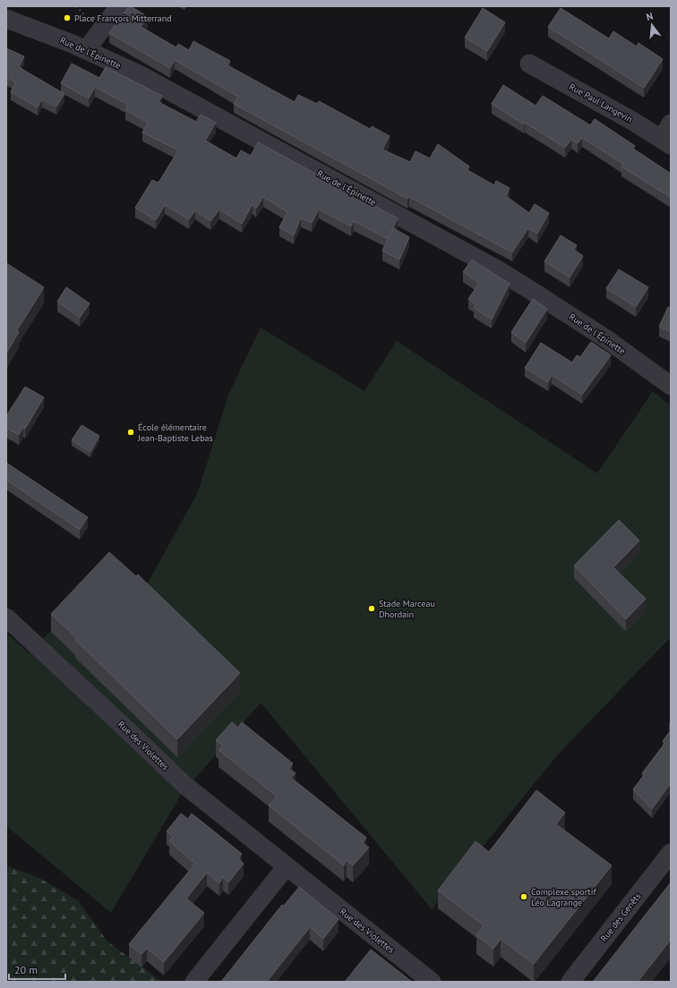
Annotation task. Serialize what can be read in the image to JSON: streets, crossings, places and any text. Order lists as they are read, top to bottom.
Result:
{
  "streets": {
    "street": [
      "Rue de l'Épinette",
      "Rue Paul Langevin",
      "Rue des Violettes",
      "Rue des Genêts"
    ]
  },
  "places": [
    "Place François Mitterrand",
    "École élémentaire Jean-Baptiste Lebas",
    "Stade Marceau Dhordain",
    "Complexe sportif Léo Lagrange"
  ],
  "scale_bar": "20 m",
  "north": "top"
}
